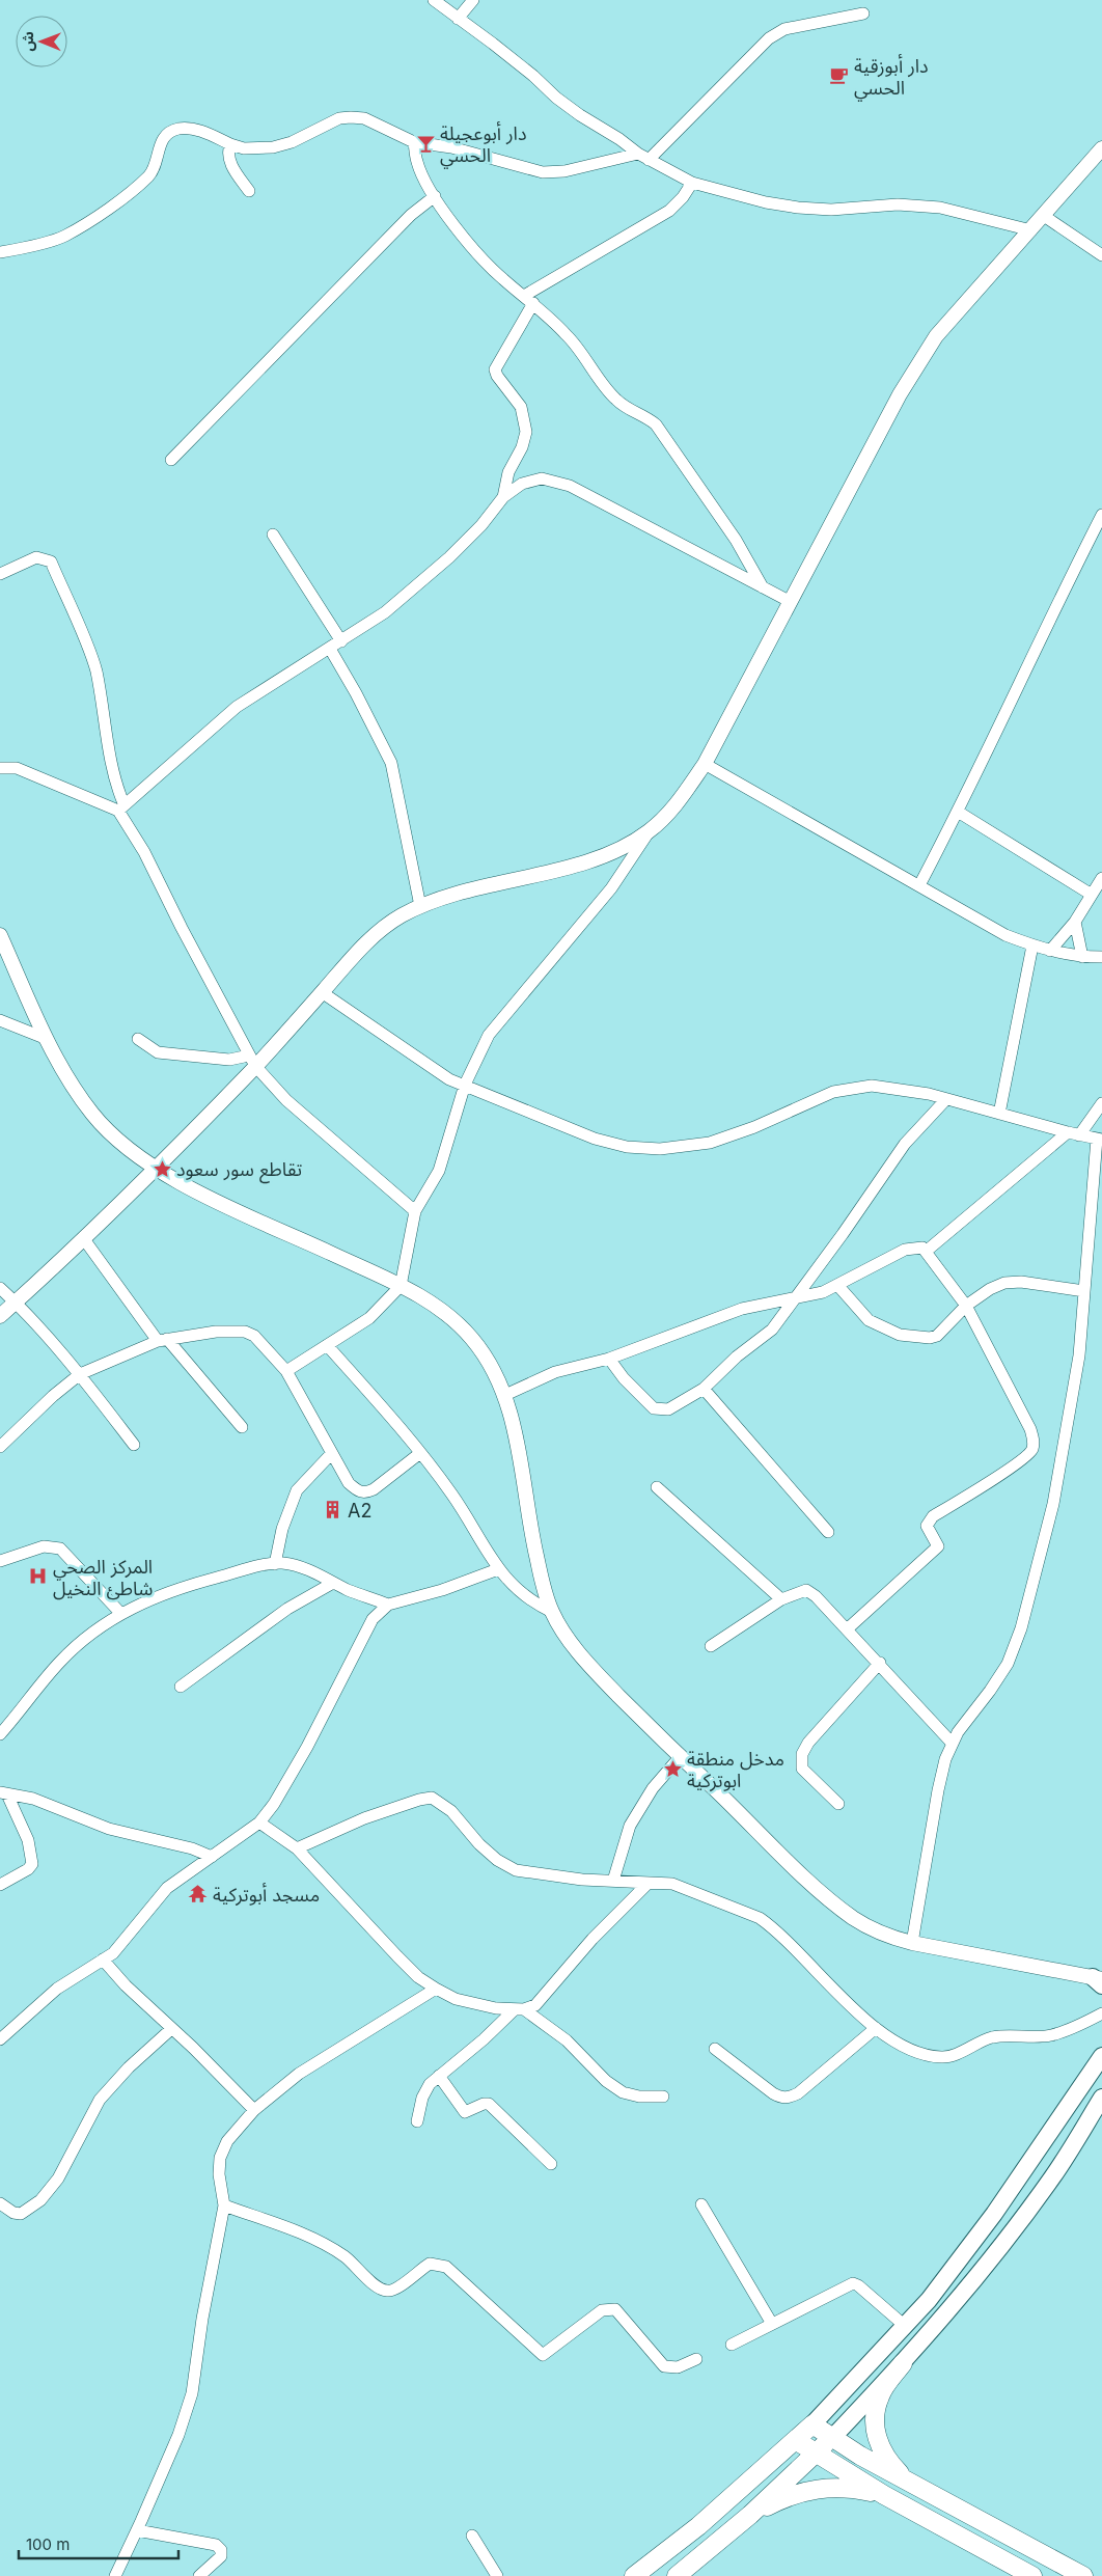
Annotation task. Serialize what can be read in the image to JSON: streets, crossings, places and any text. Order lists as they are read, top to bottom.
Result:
{
  "places": {
    "cafe": ["دار أبوزقية الحسي"],
    "bar": ["دار أبوعجيلة الحسي"],
    "place": ["تقاطع سور سعود", "مدخل منطقة ابوتركية"],
    "building": ["A2"],
    "hospital": ["المركز الصحي شاطئ النخيل"],
    "temple": ["مسجد أبوتركية"]
  },
  "scale_bar": "100 m",
  "north": "left"
}
